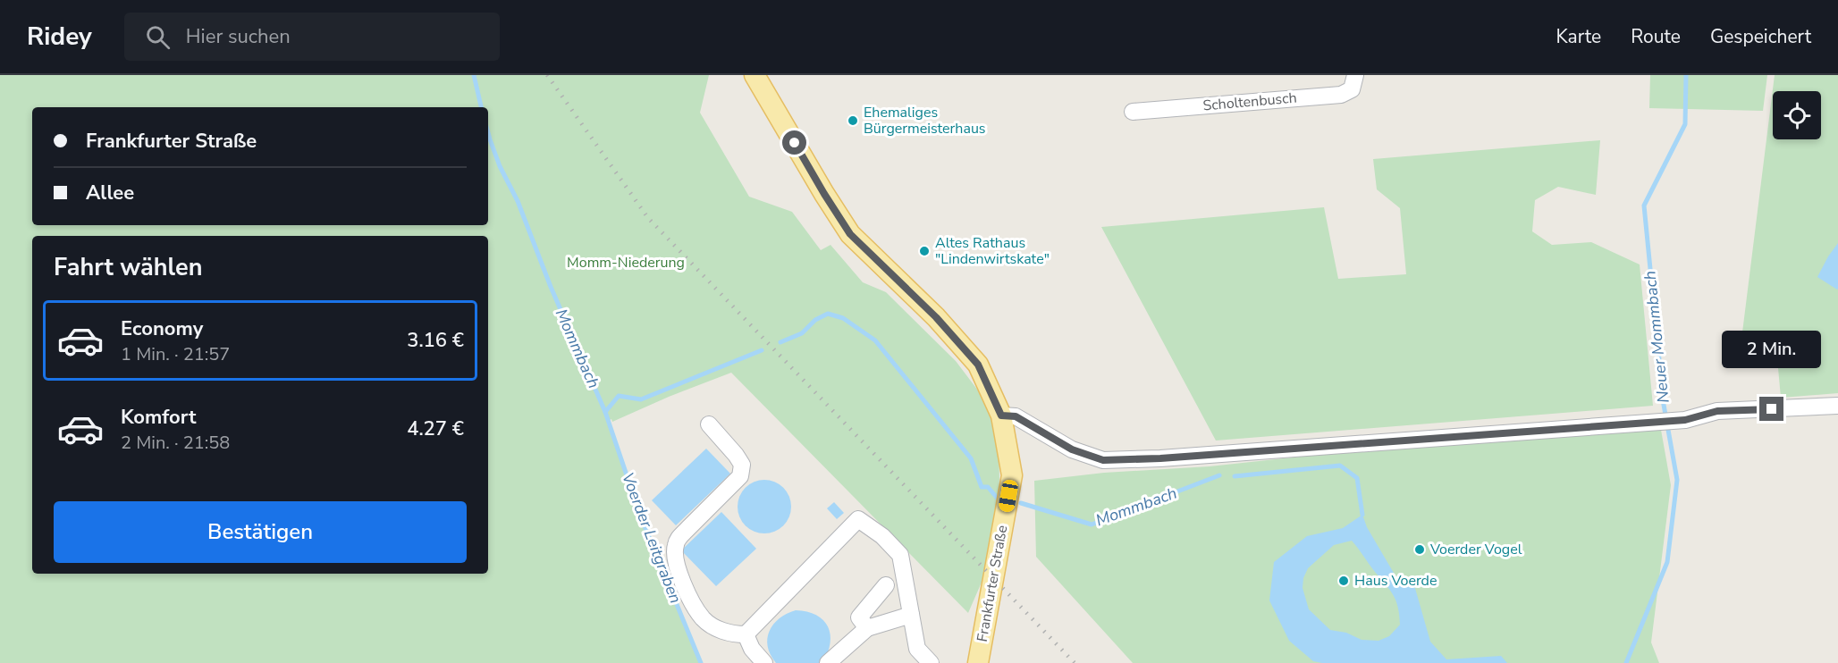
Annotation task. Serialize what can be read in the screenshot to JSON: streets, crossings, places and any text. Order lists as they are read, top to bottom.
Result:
{
  "streets": {
    "main road": ["Frankfurter Straße"],
    "street": ["Scholtenbusch"]
  },
  "water": ["Neuer Mommbach", "Mommbach", "Voerder Leitgraben"],
  "parks": ["Momm-Niederung"],
  "places": [
    "Ehemaliges Bürgermeisterhaus",
    "Altes Rathaus \"Lindenwirtskate\"",
    "Voerder Vogel",
    "Haus Voerde"
  ],
  "page": {
    "header": "Ridey",
    "search": "Hier suchen",
    "nav": ["Karte", "Route", "Gespeichert"],
    "banner": ["Frankfurter Straße", "Allee"],
    "heading": "Fahrt wählen",
    "list": [
      {
        "name": "Economy",
        "note": "1 Min. · 21:57",
        "value": "3.16 €"
      },
      {
        "name": "Komfort",
        "note": "2 Min. · 21:58",
        "value": "4.27 €"
      }
    ],
    "bubble": "2 Min.",
    "buttons": "Bestätigen"
  }
}
